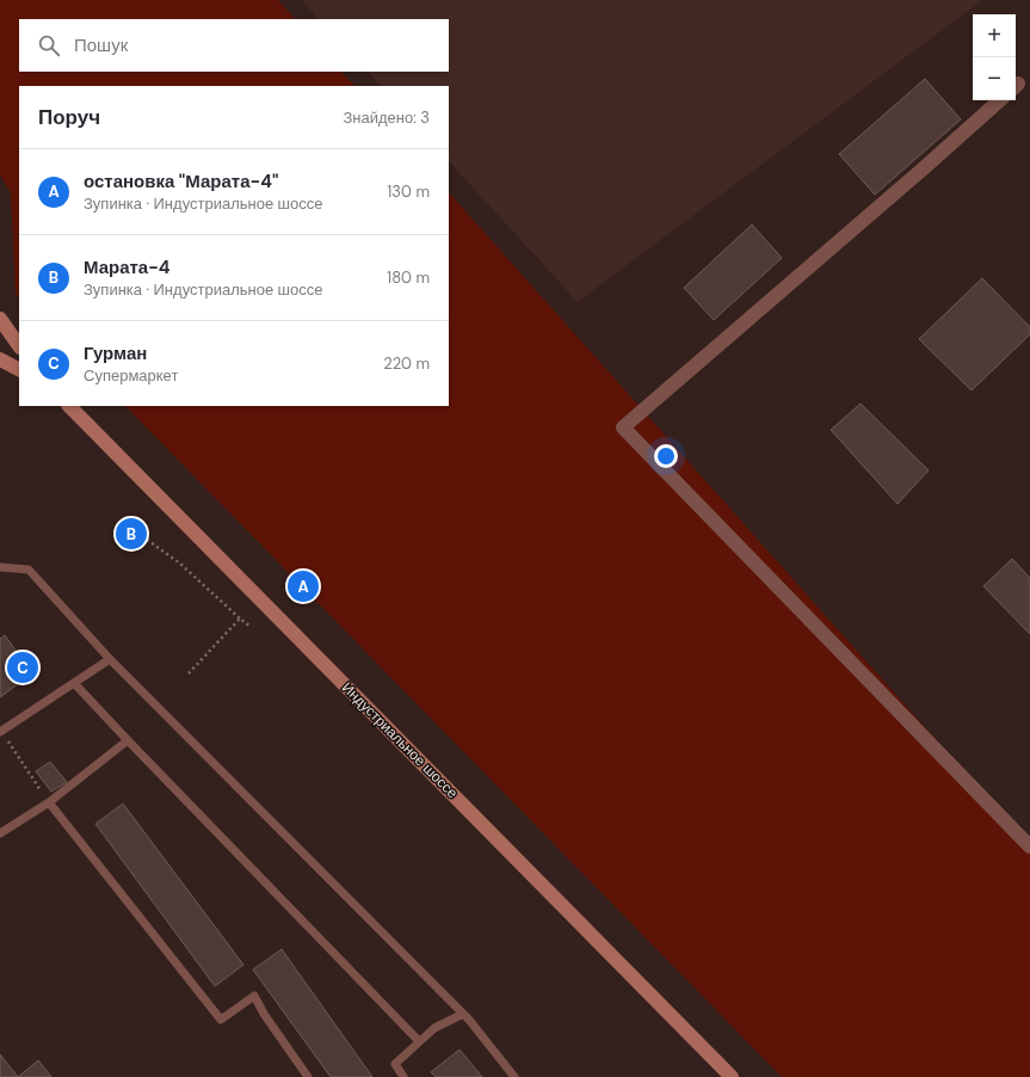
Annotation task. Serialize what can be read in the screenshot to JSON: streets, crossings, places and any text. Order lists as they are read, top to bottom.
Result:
{
  "streets": {
    "main road": ["Индустриальное шоссе"]
  },
  "page": {
    "map_buttons": ["+", "−"],
    "search": "Пошук",
    "heading": ["Поруч", "Знайдено: 3"],
    "list": [
      {
        "mark": "A",
        "name": "остановка \"Марата-4\"",
        "note": "Зупинка · Индустриальное шоссе",
        "value": "130 m"
      },
      {
        "mark": "B",
        "name": "Марата-4",
        "note": "Зупинка · Индустриальное шоссе",
        "value": "180 m"
      },
      {
        "mark": "C",
        "name": "Гурман",
        "note": "Супермаркет",
        "value": "220 m"
      }
    ],
    "pins": ["B", "A", "C"]
  }
}
